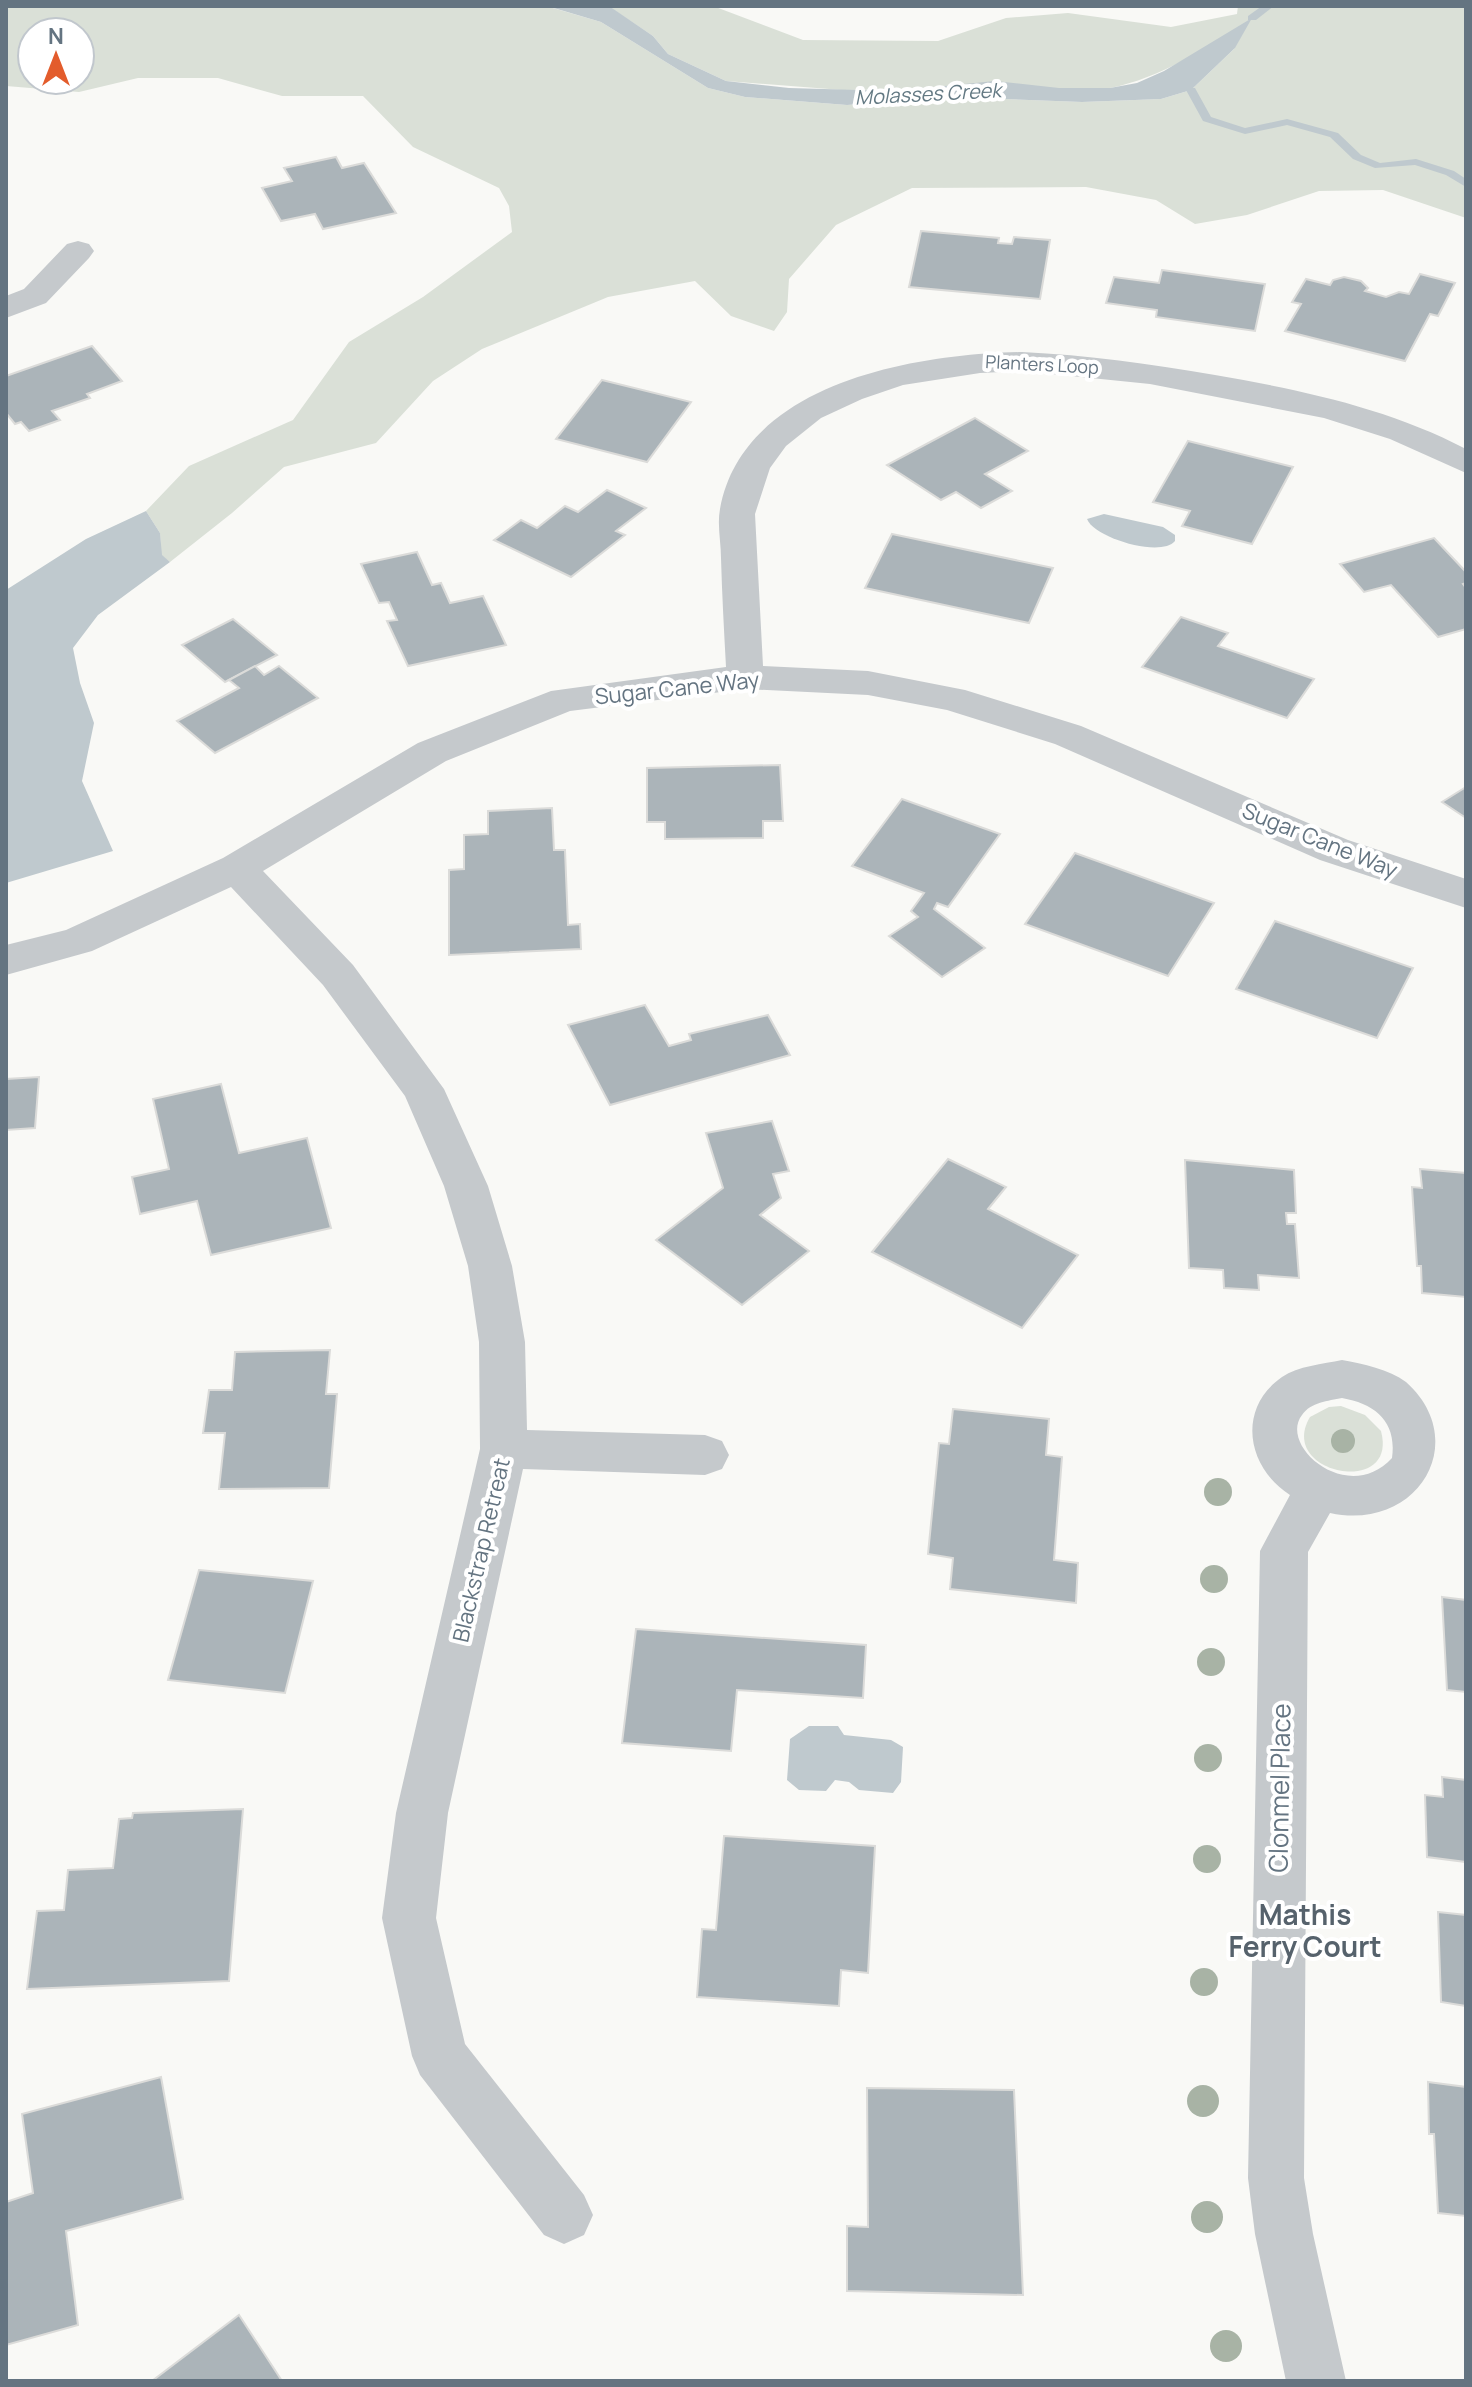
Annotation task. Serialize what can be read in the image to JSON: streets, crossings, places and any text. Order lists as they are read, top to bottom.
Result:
{
  "streets": {
    "street": [
      "Planters Loop",
      "Sugar Cane Way",
      "Blackstrap Retreat",
      "Clonmel Place"
    ]
  },
  "crossings": [
    ["Planters Loop", "Sugar Cane Way"],
    ["Sugar Cane Way", "Blackstrap Retreat"]
  ],
  "districts": ["Mathis Ferry Court"],
  "water": ["Molasses Creek"],
  "north": "top"
}
